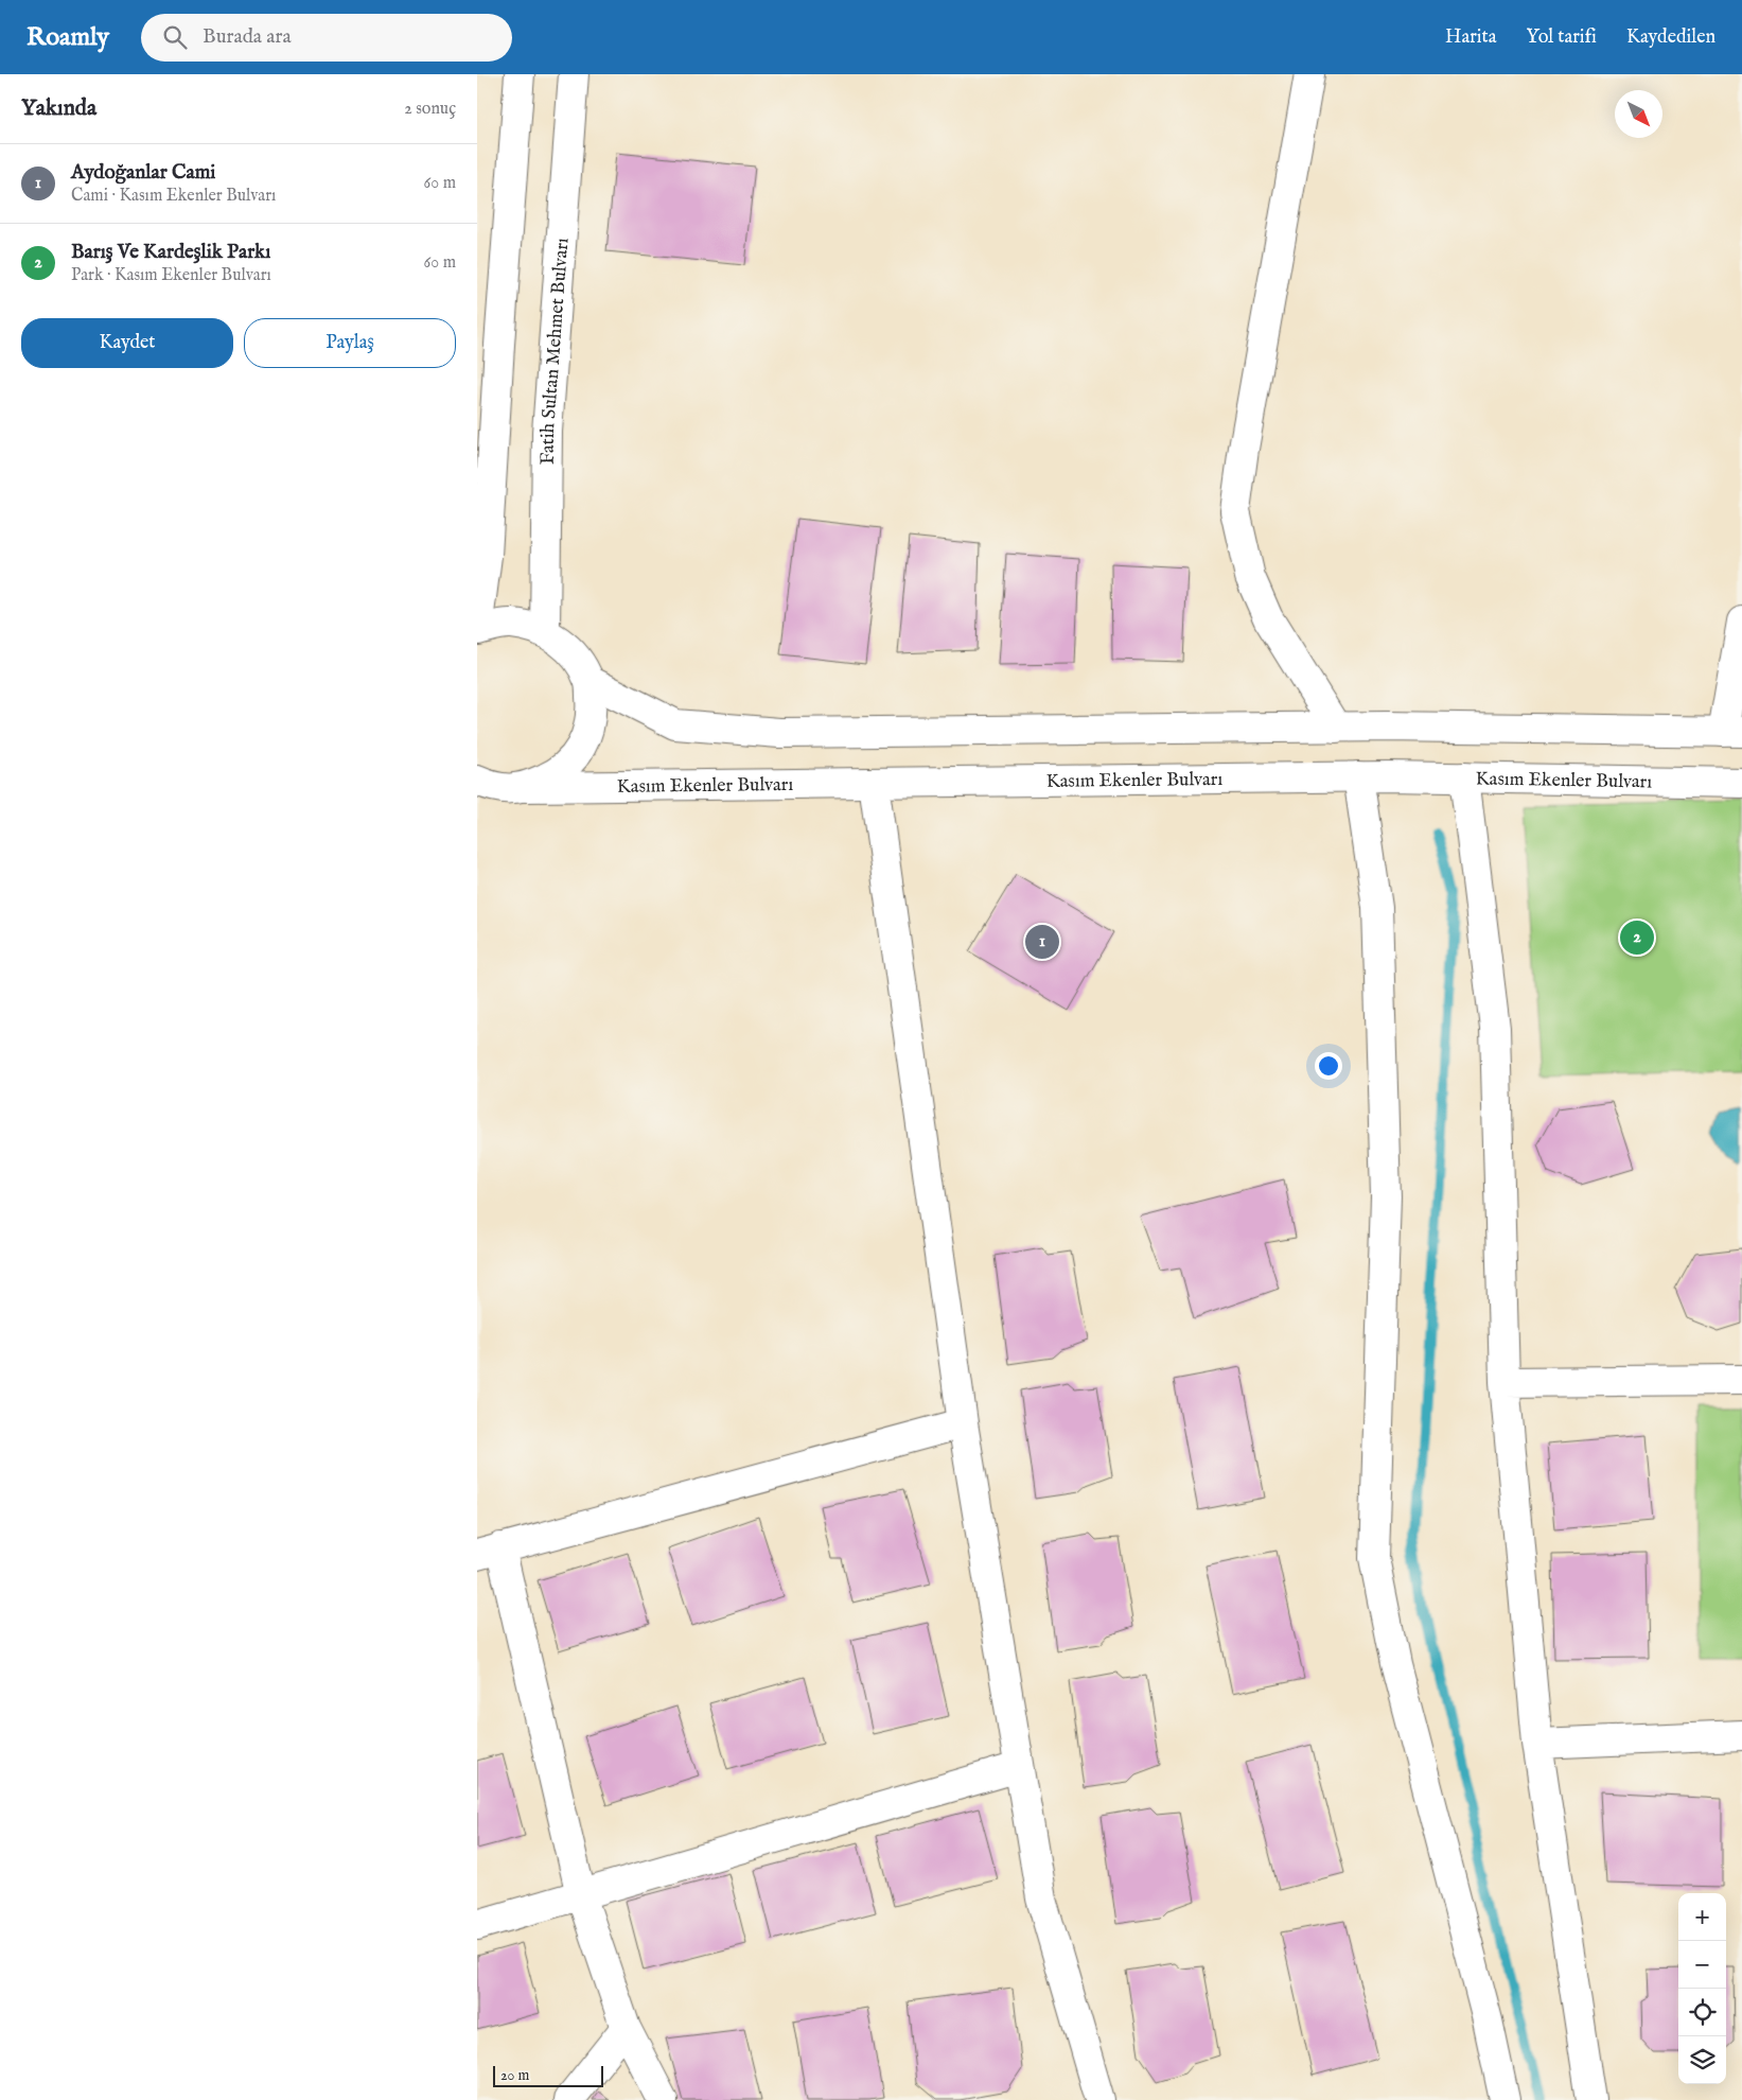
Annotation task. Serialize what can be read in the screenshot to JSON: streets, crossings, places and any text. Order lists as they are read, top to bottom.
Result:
{
  "streets": {
    "street": ["Fatih Sultan Mehmet Bulvarı", "Kasım Ekenler Bulvarı"]
  },
  "scale_bar": "20 m",
  "north": "bottom right",
  "page": {
    "header": "Roamly",
    "search": "Burada ara",
    "nav": ["Harita", "Yol tarifi", "Kaydedilen"],
    "heading": ["Yakında", "2 sonuç"],
    "list": [
      {
        "mark": "1",
        "name": "Aydoğanlar Cami",
        "note": "Cami · Kasım Ekenler Bulvarı",
        "value": "60 m"
      },
      {
        "mark": "2",
        "name": "Barış Ve Kardeşlik Parkı",
        "note": "Park · Kasım Ekenler Bulvarı",
        "value": "60 m"
      }
    ],
    "buttons": ["Kaydet", "Paylaş"],
    "pins": ["2", "1"],
    "map_buttons": ["+", "−"],
    "scale": "20 m"
  }
}
